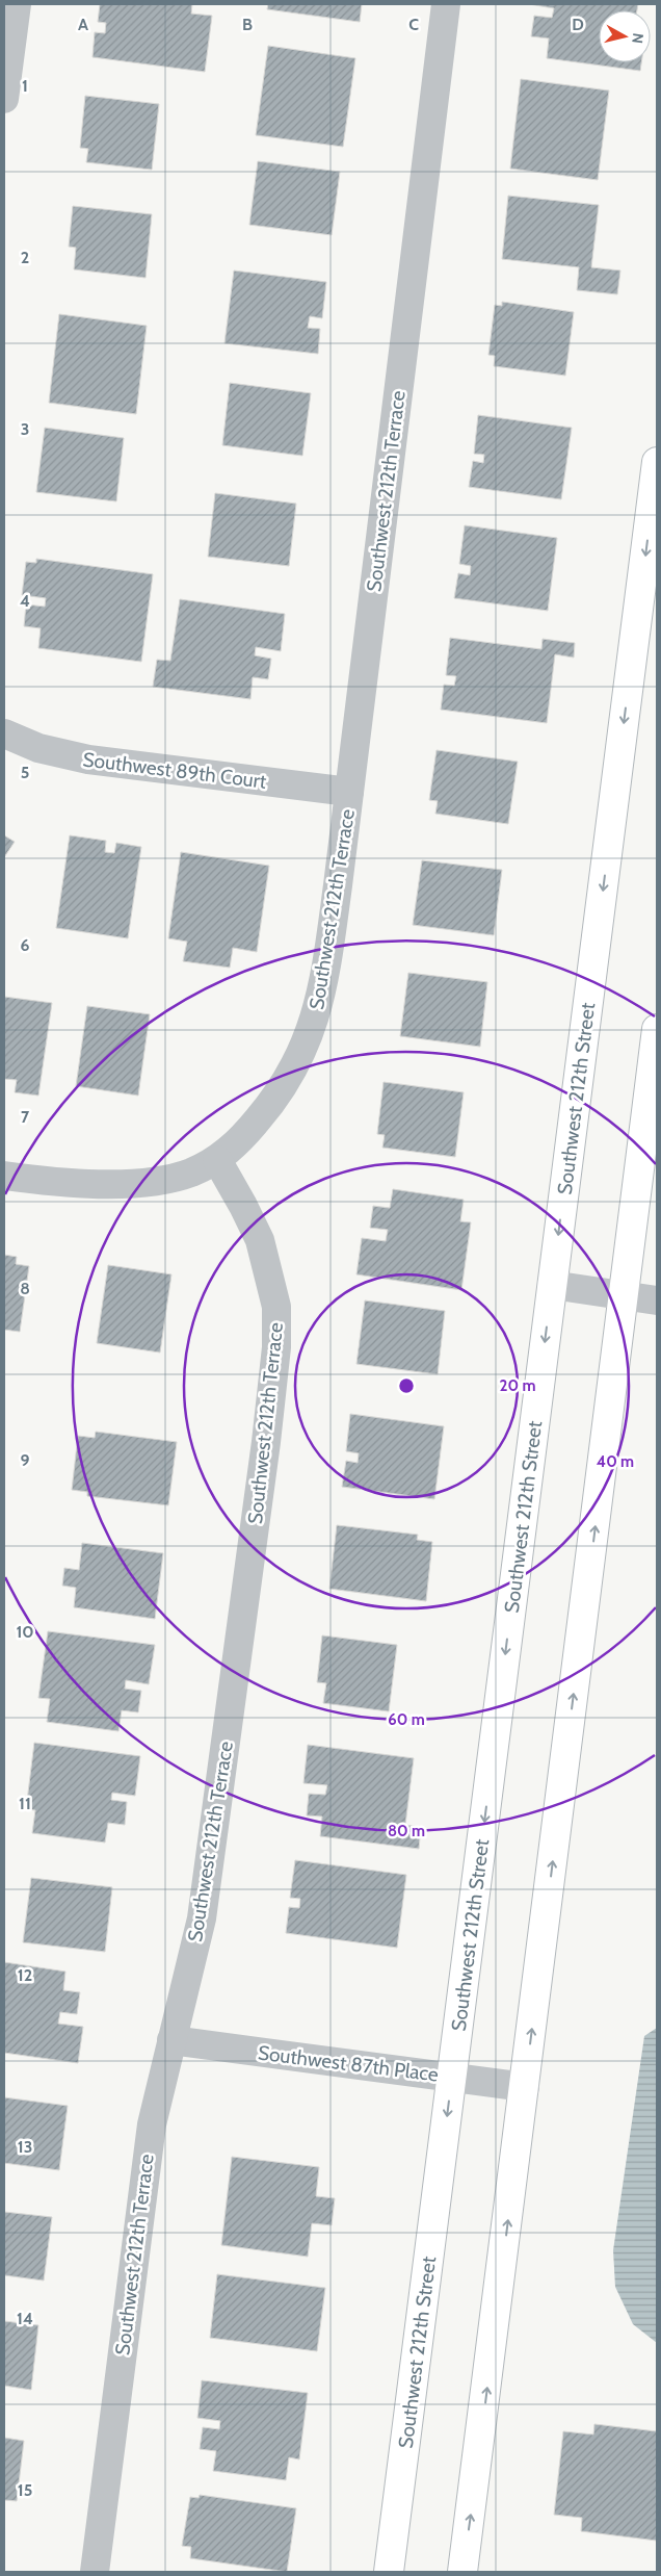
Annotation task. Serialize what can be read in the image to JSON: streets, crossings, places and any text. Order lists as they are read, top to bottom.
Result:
{
  "streets": {
    "street": [
      "Southwest 212th Terrace",
      "Southwest 89th Court",
      "Southwest 212th Street",
      "Southwest 87th Place"
    ]
  },
  "crossings": [
    ["Southwest 212th Terrace", "Southwest 89th Court"],
    ["Southwest 212th Terrace", "Southwest 87th Place"],
    ["Southwest 212th Street", "Southwest 87th Place"]
  ],
  "north": "right",
  "grid": {
    "columns": [
      "A",
      "B",
      "C",
      "D"
    ],
    "rows": [
      "1",
      "2",
      "3",
      "4",
      "5",
      "6",
      "7",
      "8",
      "9",
      "10",
      "11",
      "12",
      "13",
      "14",
      "15"
    ]
  },
  "rings": [
    "20 m",
    "40 m",
    "60 m",
    "80 m"
  ]
}
